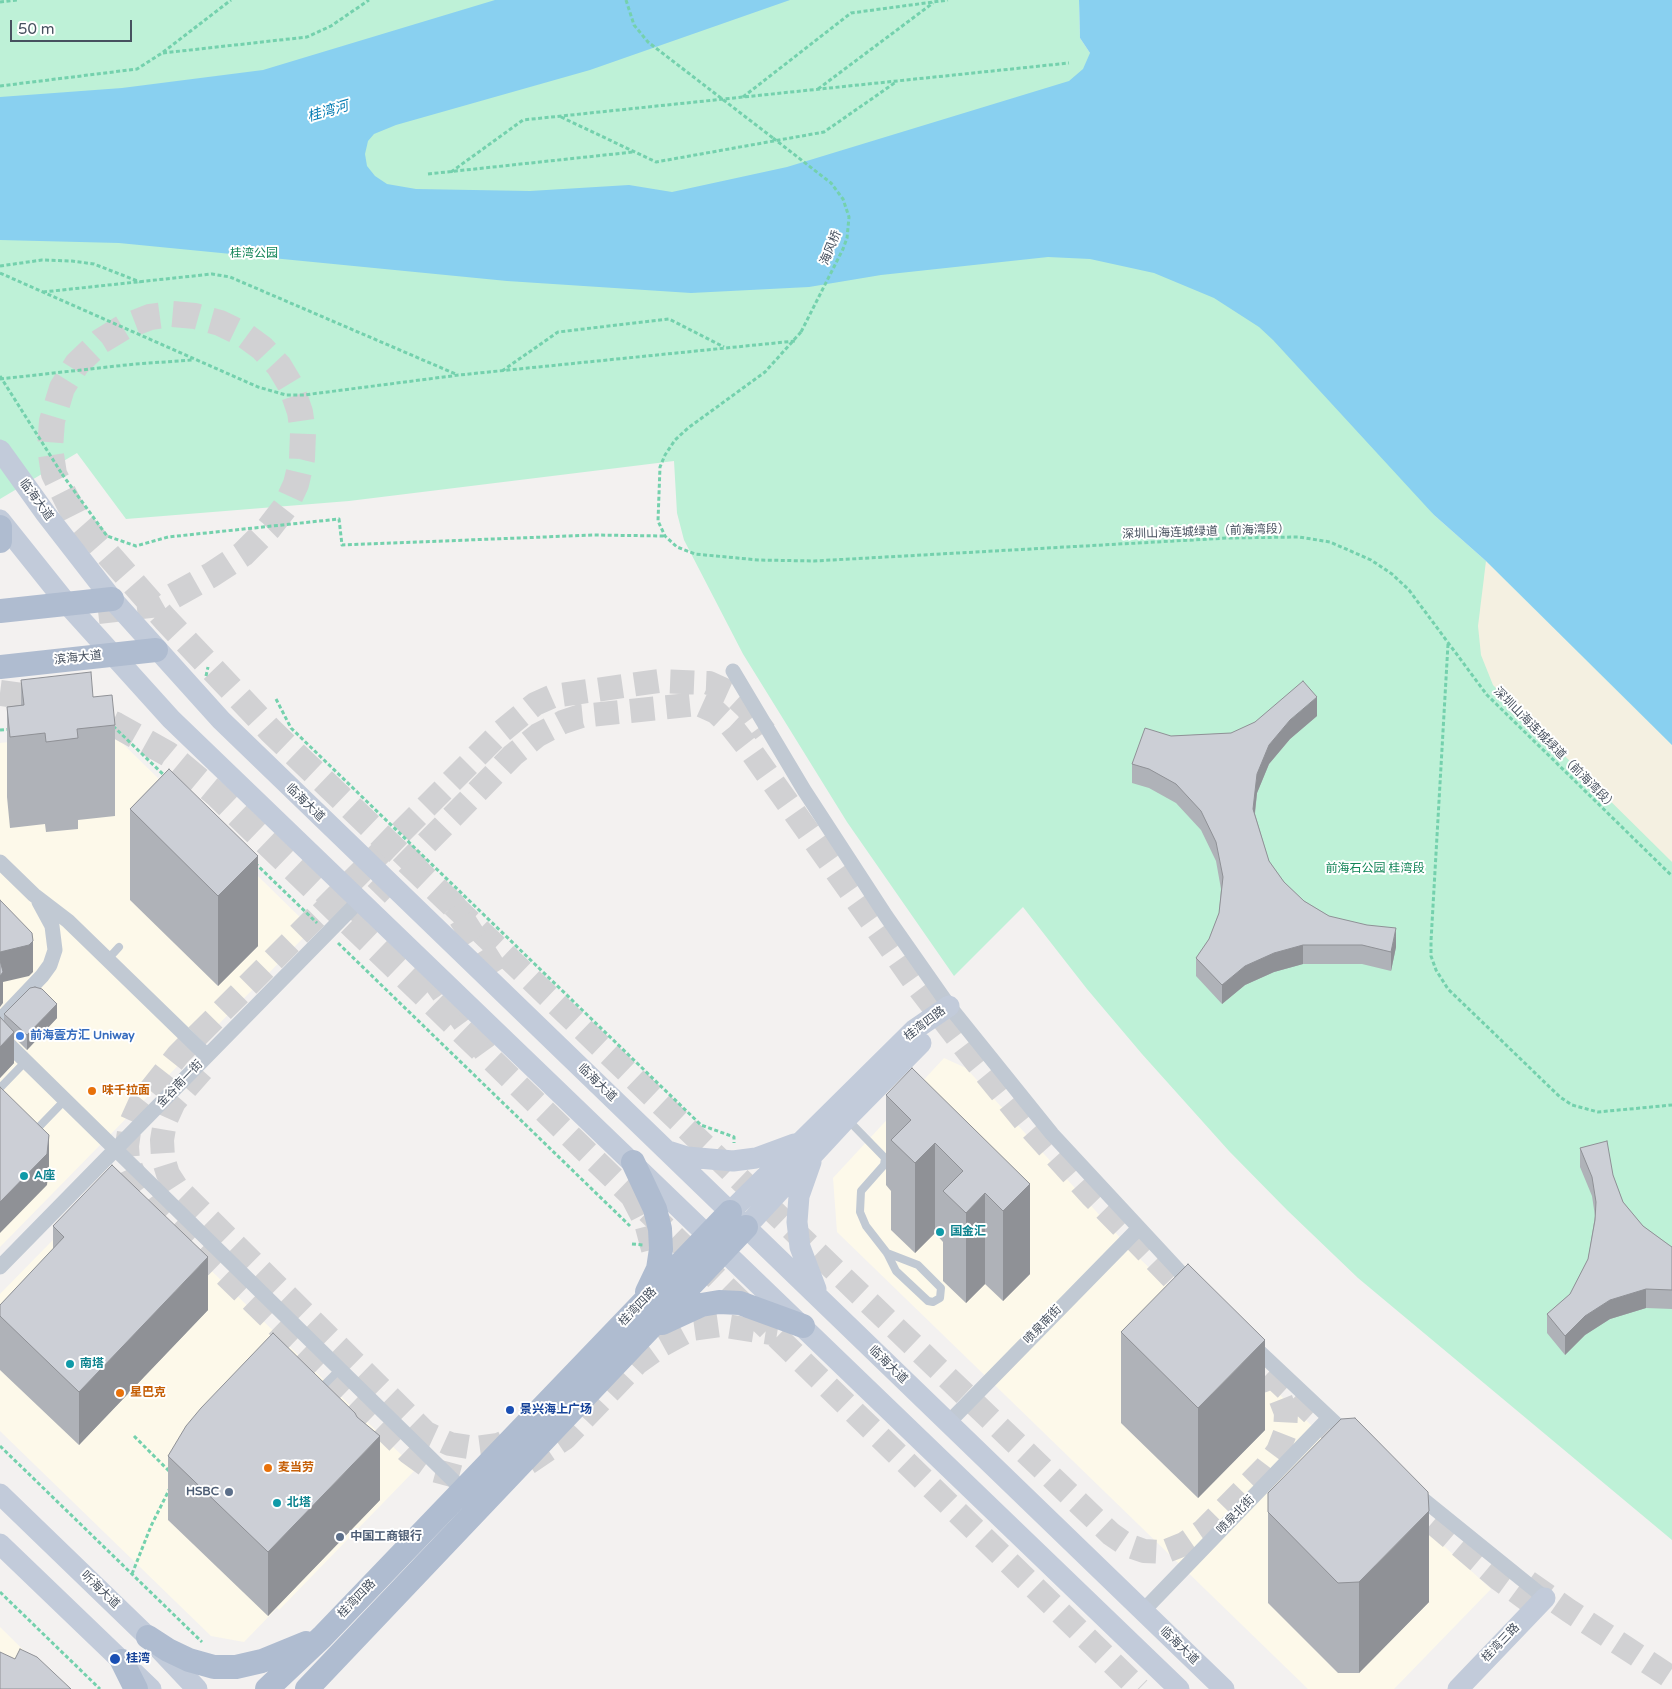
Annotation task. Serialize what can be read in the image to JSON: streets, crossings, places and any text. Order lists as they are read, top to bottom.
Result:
{
  "streets": {
    "main road": [
      "临海大道",
      "滨海大道",
      "桂湾四路",
      "听海大道",
      "桂湾三路"
    ],
    "street": ["金谷南一街", "喷泉南街", "喷泉北街"],
    "path": ["海风桥", "深圳山海连城绿道（前海湾段）"]
  },
  "crossings": [
    ["海风桥", "深圳山海连城绿道（前海湾段）"],
    ["临海大道", "滨海大道"],
    ["临海大道", "桂湾四路"],
    ["临海大道", "喷泉南街"],
    ["临海大道", "喷泉北街"]
  ],
  "water": ["桂湾河"],
  "parks": ["桂湾公园", "前海石公园 桂湾段"],
  "places": [
    "前海壹方汇 Uniway",
    "味千拉面",
    "A座",
    "国金汇",
    "南塔",
    "星巴克",
    "景兴海上广场",
    "麦当劳",
    "HSBC",
    "北塔",
    "中国工商银行",
    "桂湾"
  ],
  "scale_bar": "50 m"
}
